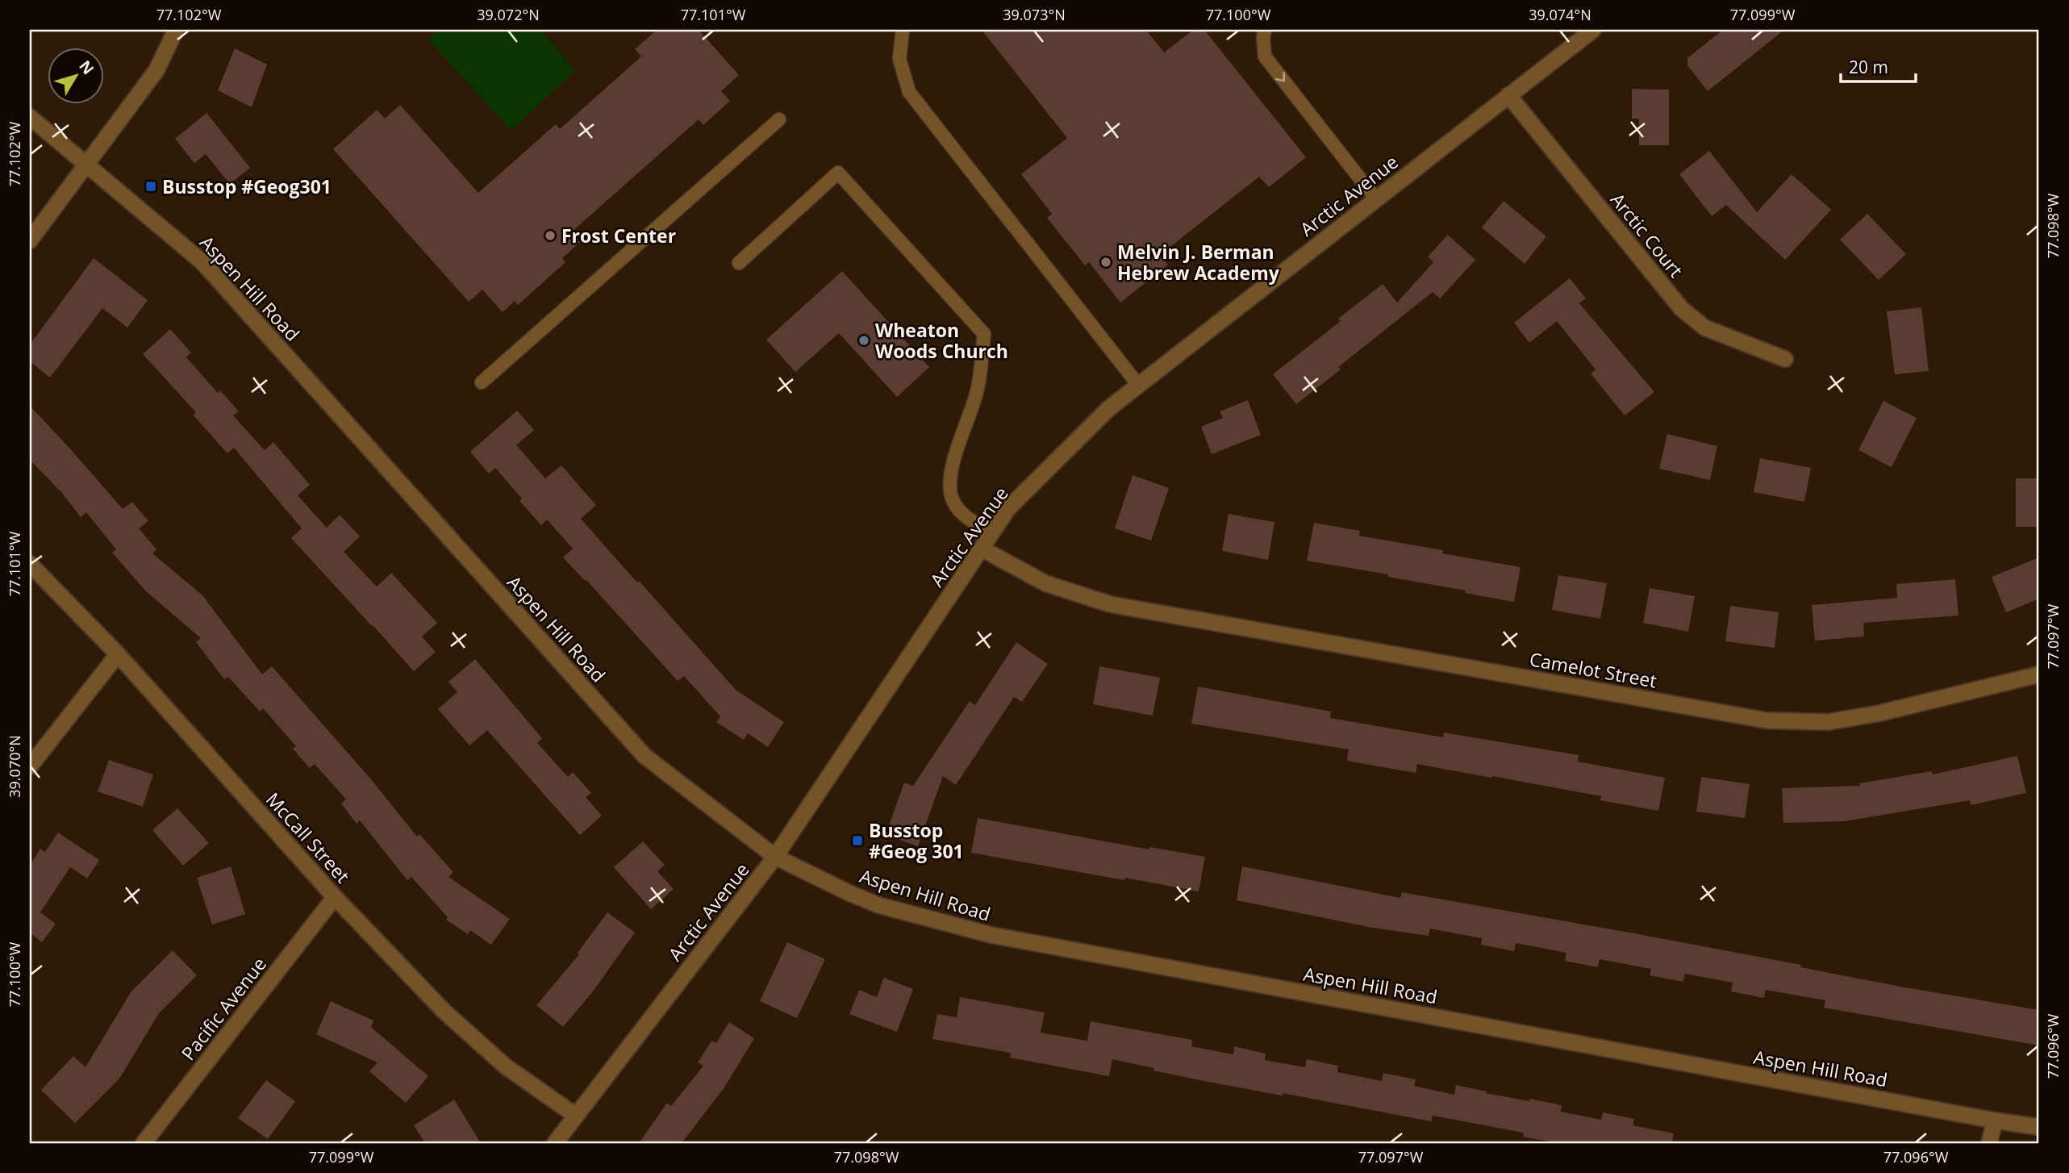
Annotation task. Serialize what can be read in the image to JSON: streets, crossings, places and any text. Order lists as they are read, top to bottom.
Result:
{
  "streets": {
    "street": [
      "Arctic Avenue",
      "Arctic Court",
      "Aspen Hill Road",
      "Camelot Street",
      "McCall Street",
      "Pacific Avenue"
    ]
  },
  "crossings": [
    ["Arctic Avenue", "Arctic Court"],
    ["Arctic Avenue", "Aspen Hill Road"],
    ["Arctic Avenue", "Camelot Street"],
    ["Arctic Avenue", "McCall Street"],
    ["McCall Street", "Pacific Avenue"]
  ],
  "places": {
    "transit": ["Busstop #Geog301", "Busstop #Geog 301"],
    "other": ["Frost Center", "Melvin J. Berman Hebrew Academy", "Wheaton Woods Church"]
  },
  "scale_bar": "20 m",
  "north": "top right",
  "coordinates": [
    "77.102°W",
    "39.072°N",
    "77.101°W",
    "39.073°N",
    "77.100°W",
    "39.074°N",
    "77.099°W",
    "77.098°W",
    "77.097°W",
    "39.070°N",
    "77.096°W"
  ]
}
